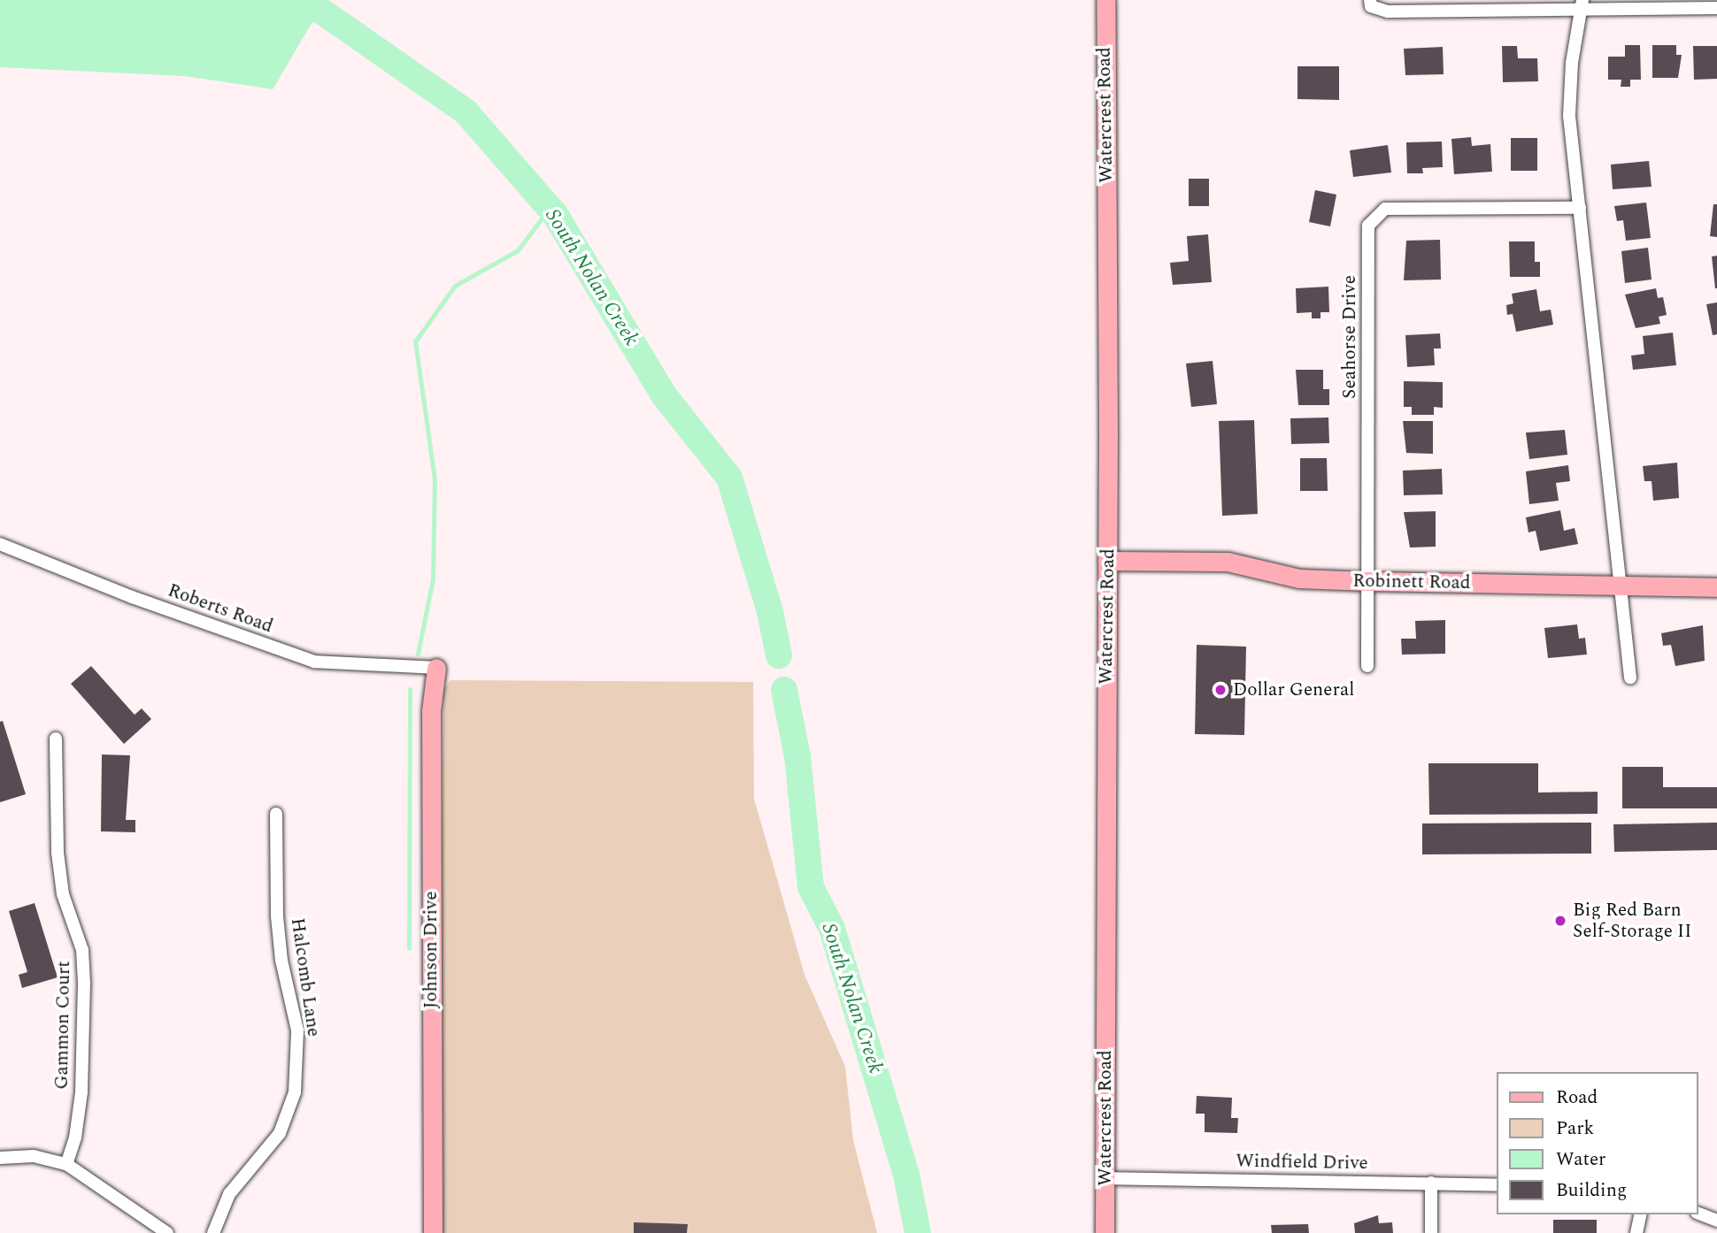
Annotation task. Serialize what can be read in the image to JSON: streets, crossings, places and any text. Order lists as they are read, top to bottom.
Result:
{
  "streets": {
    "street": [
      "Watercrest Road",
      "Seahorse Drive",
      "Robinett Road",
      "Roberts Road",
      "Johnson Drive",
      "Halcomb Lane",
      "Gammon Court",
      "Windfield Drive"
    ]
  },
  "crossings": [
    ["Watercrest Road", "Robinett Road"],
    ["Watercrest Road", "Windfield Drive"],
    ["Seahorse Drive", "Robinett Road"],
    ["Roberts Road", "Johnson Drive"]
  ],
  "water": ["South Nolan Creek"],
  "places": ["Dollar General", "Big Red Barn Self-Storage II"],
  "legend": [
    "Road",
    "Park",
    "Water",
    "Building"
  ]
}
